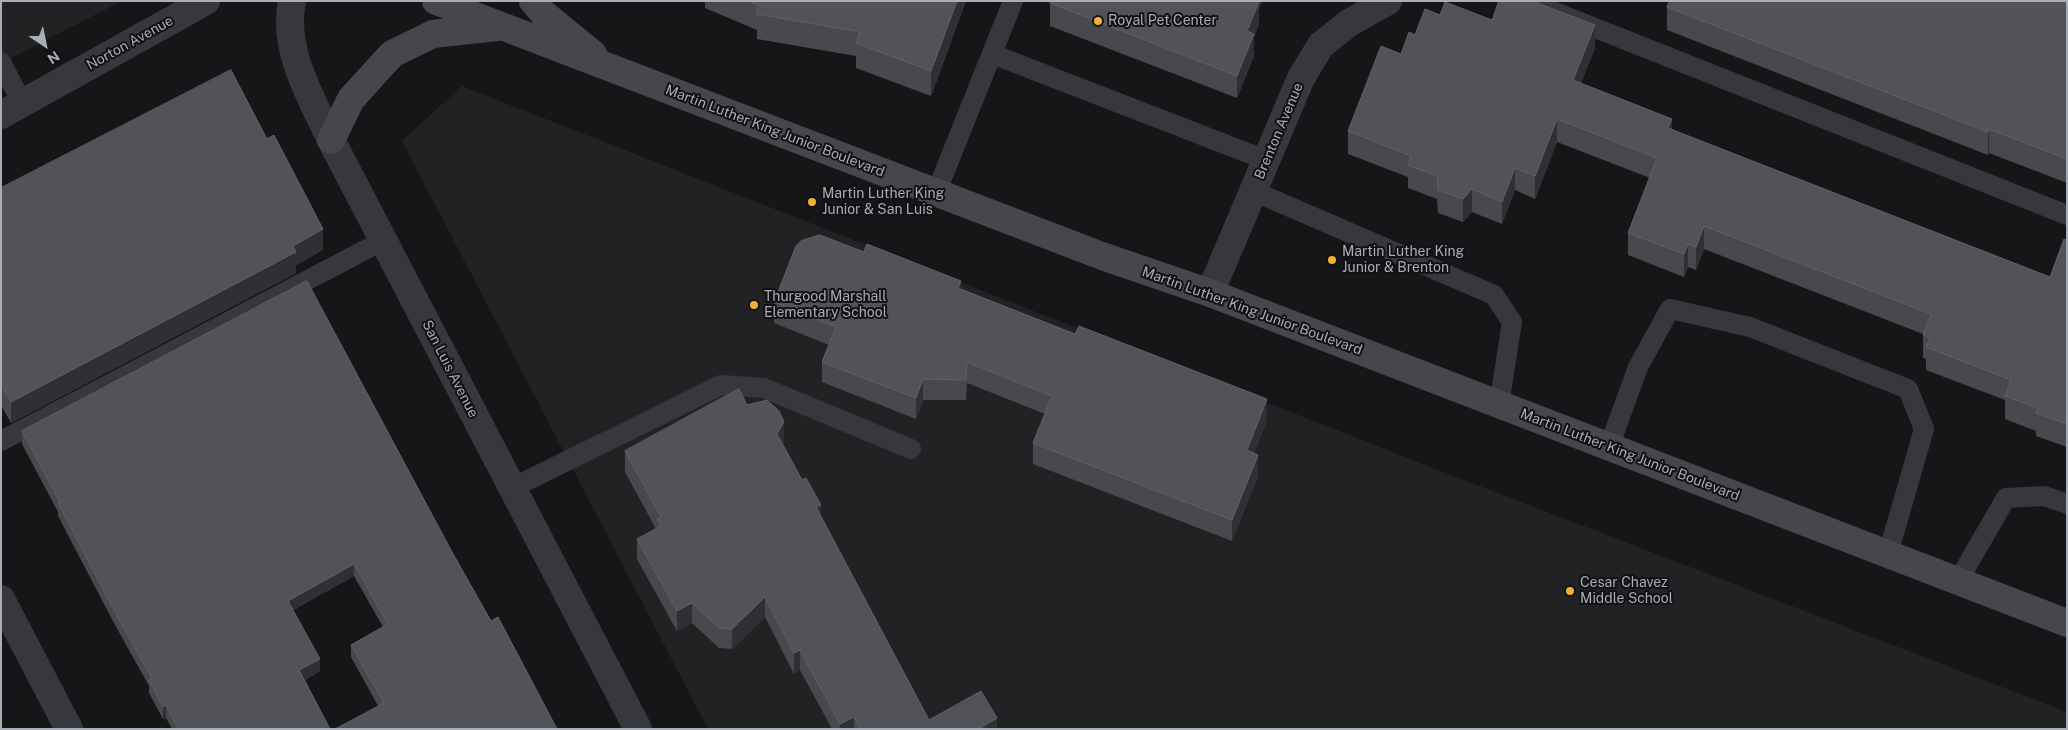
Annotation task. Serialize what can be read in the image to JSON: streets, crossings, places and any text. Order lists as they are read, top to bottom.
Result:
{
  "streets": {
    "main road": ["Martin Luther King Junior Boulevard"],
    "street": ["Norton Avenue", "Brenton Avenue", "San Luis Avenue"]
  },
  "crossings": [
    ["Martin Luther King Junior Boulevard", "Brenton Avenue"]
  ],
  "places": [
    "Royal Pet Center",
    "Martin Luther King Junior & San Luis",
    "Martin Luther King Junior & Brenton",
    "Thurgood Marshall Elementary School",
    "Cesar Chavez Middle School"
  ],
  "north": "bottom right"
}
